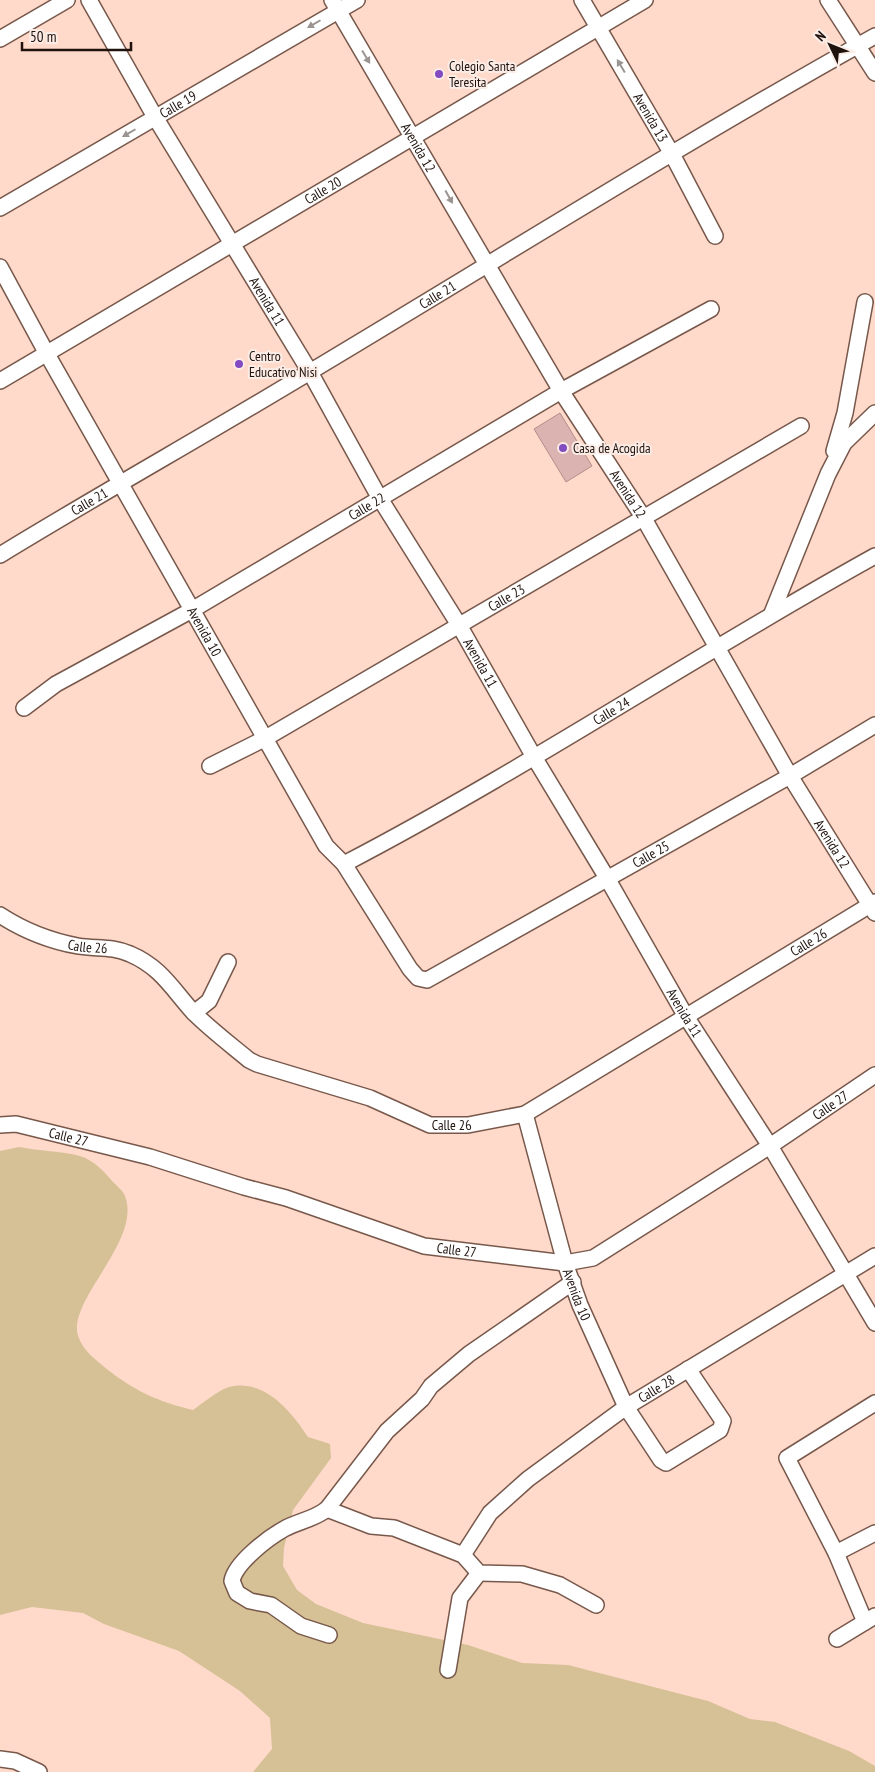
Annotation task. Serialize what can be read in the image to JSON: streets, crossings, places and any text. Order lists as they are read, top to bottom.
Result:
{
  "streets": {
    "street": [
      "Calle 19",
      "Avenida 13",
      "Avenida 12",
      "Calle 20",
      "Calle 21",
      "Avenida 11",
      "Calle 22",
      "Calle 23",
      "Avenida 10",
      "Calle 24",
      "Calle 25",
      "Calle 26",
      "Calle 27",
      "Calle 28"
    ]
  },
  "crossings": [
    ["Calle 19", "Avenida 12"],
    ["Calle 19", "Avenida 11"],
    ["Avenida 13", "Calle 20"],
    ["Avenida 13", "Calle 21"],
    ["Avenida 12", "Calle 20"],
    ["Avenida 12", "Calle 21"],
    ["Avenida 12", "Calle 22"],
    ["Avenida 12", "Calle 23"],
    ["Avenida 12", "Calle 24"],
    ["Avenida 12", "Calle 25"],
    ["Avenida 12", "Calle 26"],
    ["Calle 20", "Avenida 11"],
    ["Calle 20", "Avenida 10"],
    ["Calle 21", "Avenida 11"],
    ["Calle 21", "Avenida 10"],
    ["Avenida 11", "Calle 22"],
    ["Avenida 11", "Calle 23"],
    ["Avenida 11", "Calle 24"],
    ["Avenida 11", "Calle 25"],
    ["Avenida 11", "Calle 26"],
    ["Avenida 11", "Calle 27"],
    ["Avenida 11", "Calle 28"],
    ["Calle 22", "Avenida 10"],
    ["Calle 23", "Avenida 10"],
    ["Avenida 10", "Calle 24"],
    ["Avenida 10", "Calle 25"],
    ["Avenida 10", "Calle 26"],
    ["Avenida 10", "Calle 27"],
    ["Avenida 10", "Calle 28"]
  ],
  "one_way": ["Calle 19", "Avenida 13"],
  "places": ["Colegio Santa Teresita", "Centro Educativo Nisi", "Casa de Acogida"],
  "scale_bar": "50 m",
  "north": "top left"
}
